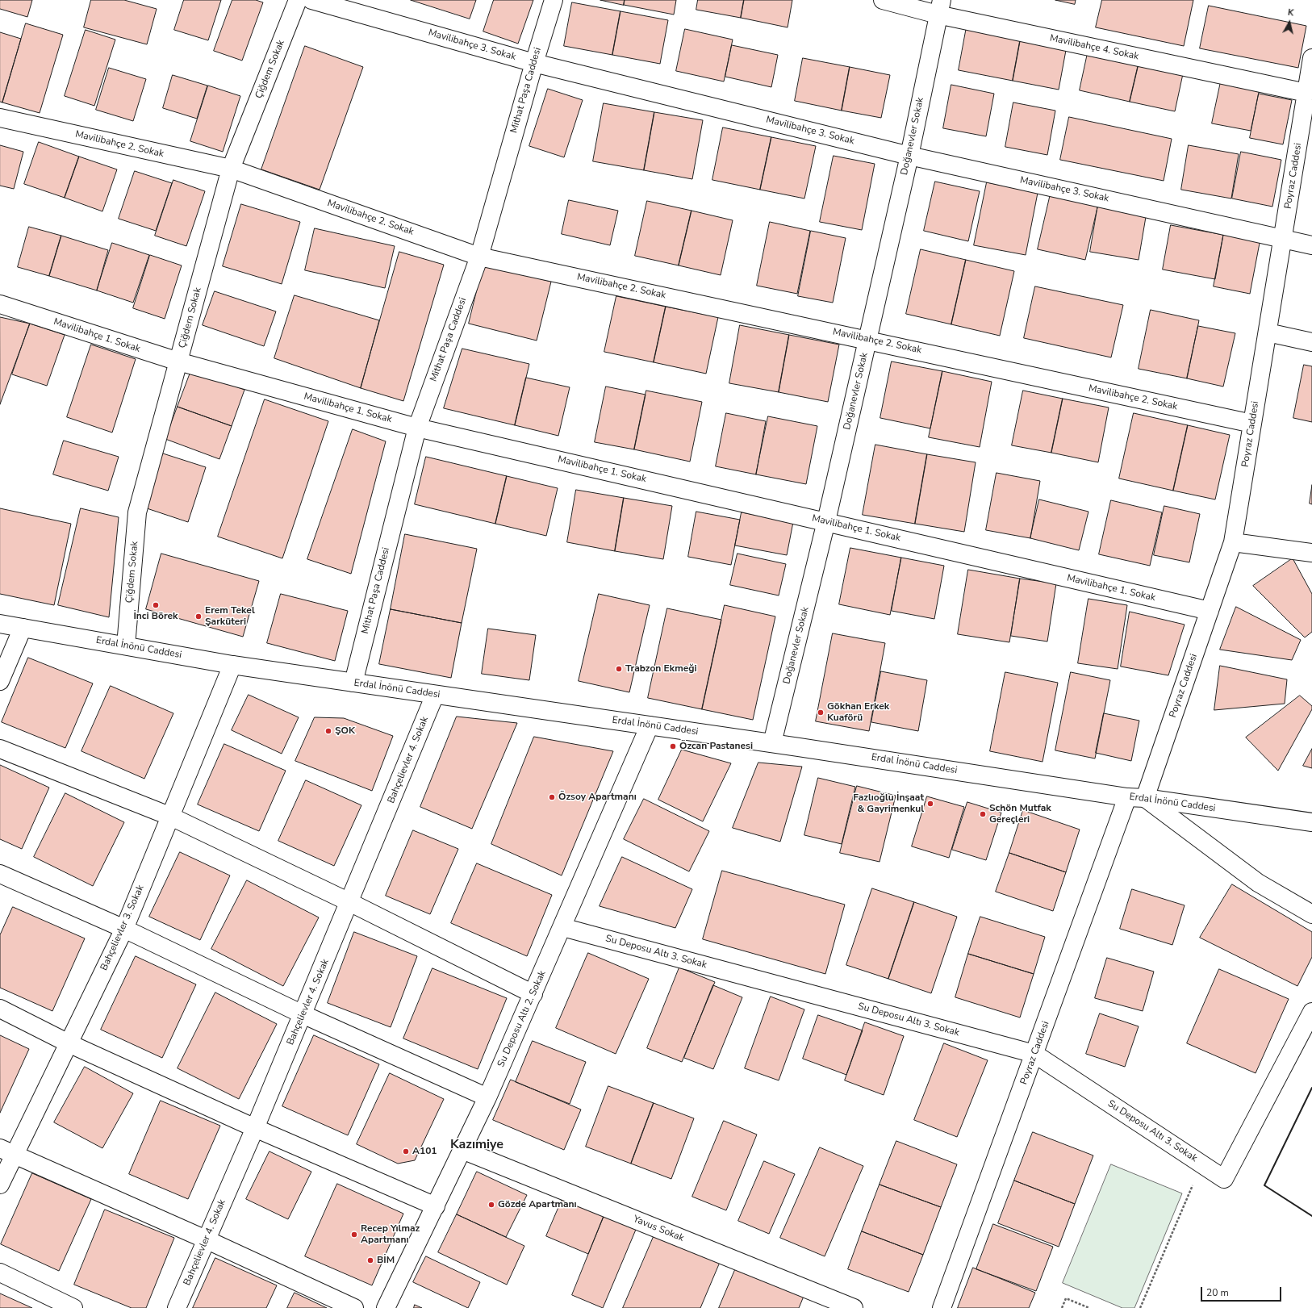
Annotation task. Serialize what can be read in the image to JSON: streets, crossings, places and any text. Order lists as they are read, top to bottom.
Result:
{
  "streets": {
    "street": [
      "Mavilibahçe 3. Sokak",
      "Mavilibahçe 4. Sokak",
      "Çiğdem Sokak",
      "Mithat Paşa Caddesi",
      "Doğanevler Sokak",
      "Mavilibahçe 2. Sokak",
      "Poyraz Caddesi",
      "Mavilibahçe 1. Sokak",
      "Erdal İnönü Caddesi",
      "Bahçelievler 4. Sokak",
      "Bahçelievler 3. Sokak",
      "Su Deposu Altı 3. Sokak",
      "Su Deposu Altı 2. Sokak",
      "Yavus Sokak"
    ]
  },
  "crossings": [
    ["Mavilibahçe 3. Sokak", "Mithat Paşa Caddesi"],
    ["Mavilibahçe 3. Sokak", "Doğanevler Sokak"],
    ["Mavilibahçe 3. Sokak", "Poyraz Caddesi"],
    ["Mavilibahçe 4. Sokak", "Doğanevler Sokak"],
    ["Mavilibahçe 4. Sokak", "Poyraz Caddesi"],
    ["Çiğdem Sokak", "Mavilibahçe 2. Sokak"],
    ["Çiğdem Sokak", "Mavilibahçe 1. Sokak"],
    ["Çiğdem Sokak", "Erdal İnönü Caddesi"],
    ["Mithat Paşa Caddesi", "Mavilibahçe 2. Sokak"],
    ["Mithat Paşa Caddesi", "Mavilibahçe 1. Sokak"],
    ["Mithat Paşa Caddesi", "Erdal İnönü Caddesi"],
    ["Doğanevler Sokak", "Mavilibahçe 2. Sokak"],
    ["Doğanevler Sokak", "Mavilibahçe 1. Sokak"],
    ["Doğanevler Sokak", "Erdal İnönü Caddesi"],
    ["Mavilibahçe 2. Sokak", "Poyraz Caddesi"],
    ["Poyraz Caddesi", "Mavilibahçe 1. Sokak"],
    ["Poyraz Caddesi", "Erdal İnönü Caddesi"],
    ["Poyraz Caddesi", "Su Deposu Altı 3. Sokak"],
    ["Erdal İnönü Caddesi", "Bahçelievler 4. Sokak"],
    ["Erdal İnönü Caddesi", "Bahçelievler 3. Sokak"],
    ["Erdal İnönü Caddesi", "Su Deposu Altı 2. Sokak"],
    ["Su Deposu Altı 3. Sokak", "Su Deposu Altı 2. Sokak"],
    ["Su Deposu Altı 2. Sokak", "Yavus Sokak"]
  ],
  "districts": ["Kazımiye"],
  "places": [
    "İnci Börek",
    "Erem Tekel Şarküteri",
    "Trabzon Ekmeği",
    "Gökhan Erkek Kuaförü",
    "ŞOK",
    "Özcan Pastanesi",
    "Özsoy Apartmanı",
    "Fazlıoğlu İnşaat & Gayrimenkul",
    "Schön Mutfak Gereçleri",
    "A101",
    "Gözde Apartmanı",
    "Recep Yılmaz Apartmanı",
    "BİM"
  ],
  "scale_bar": "20 m",
  "north": "top"
}
